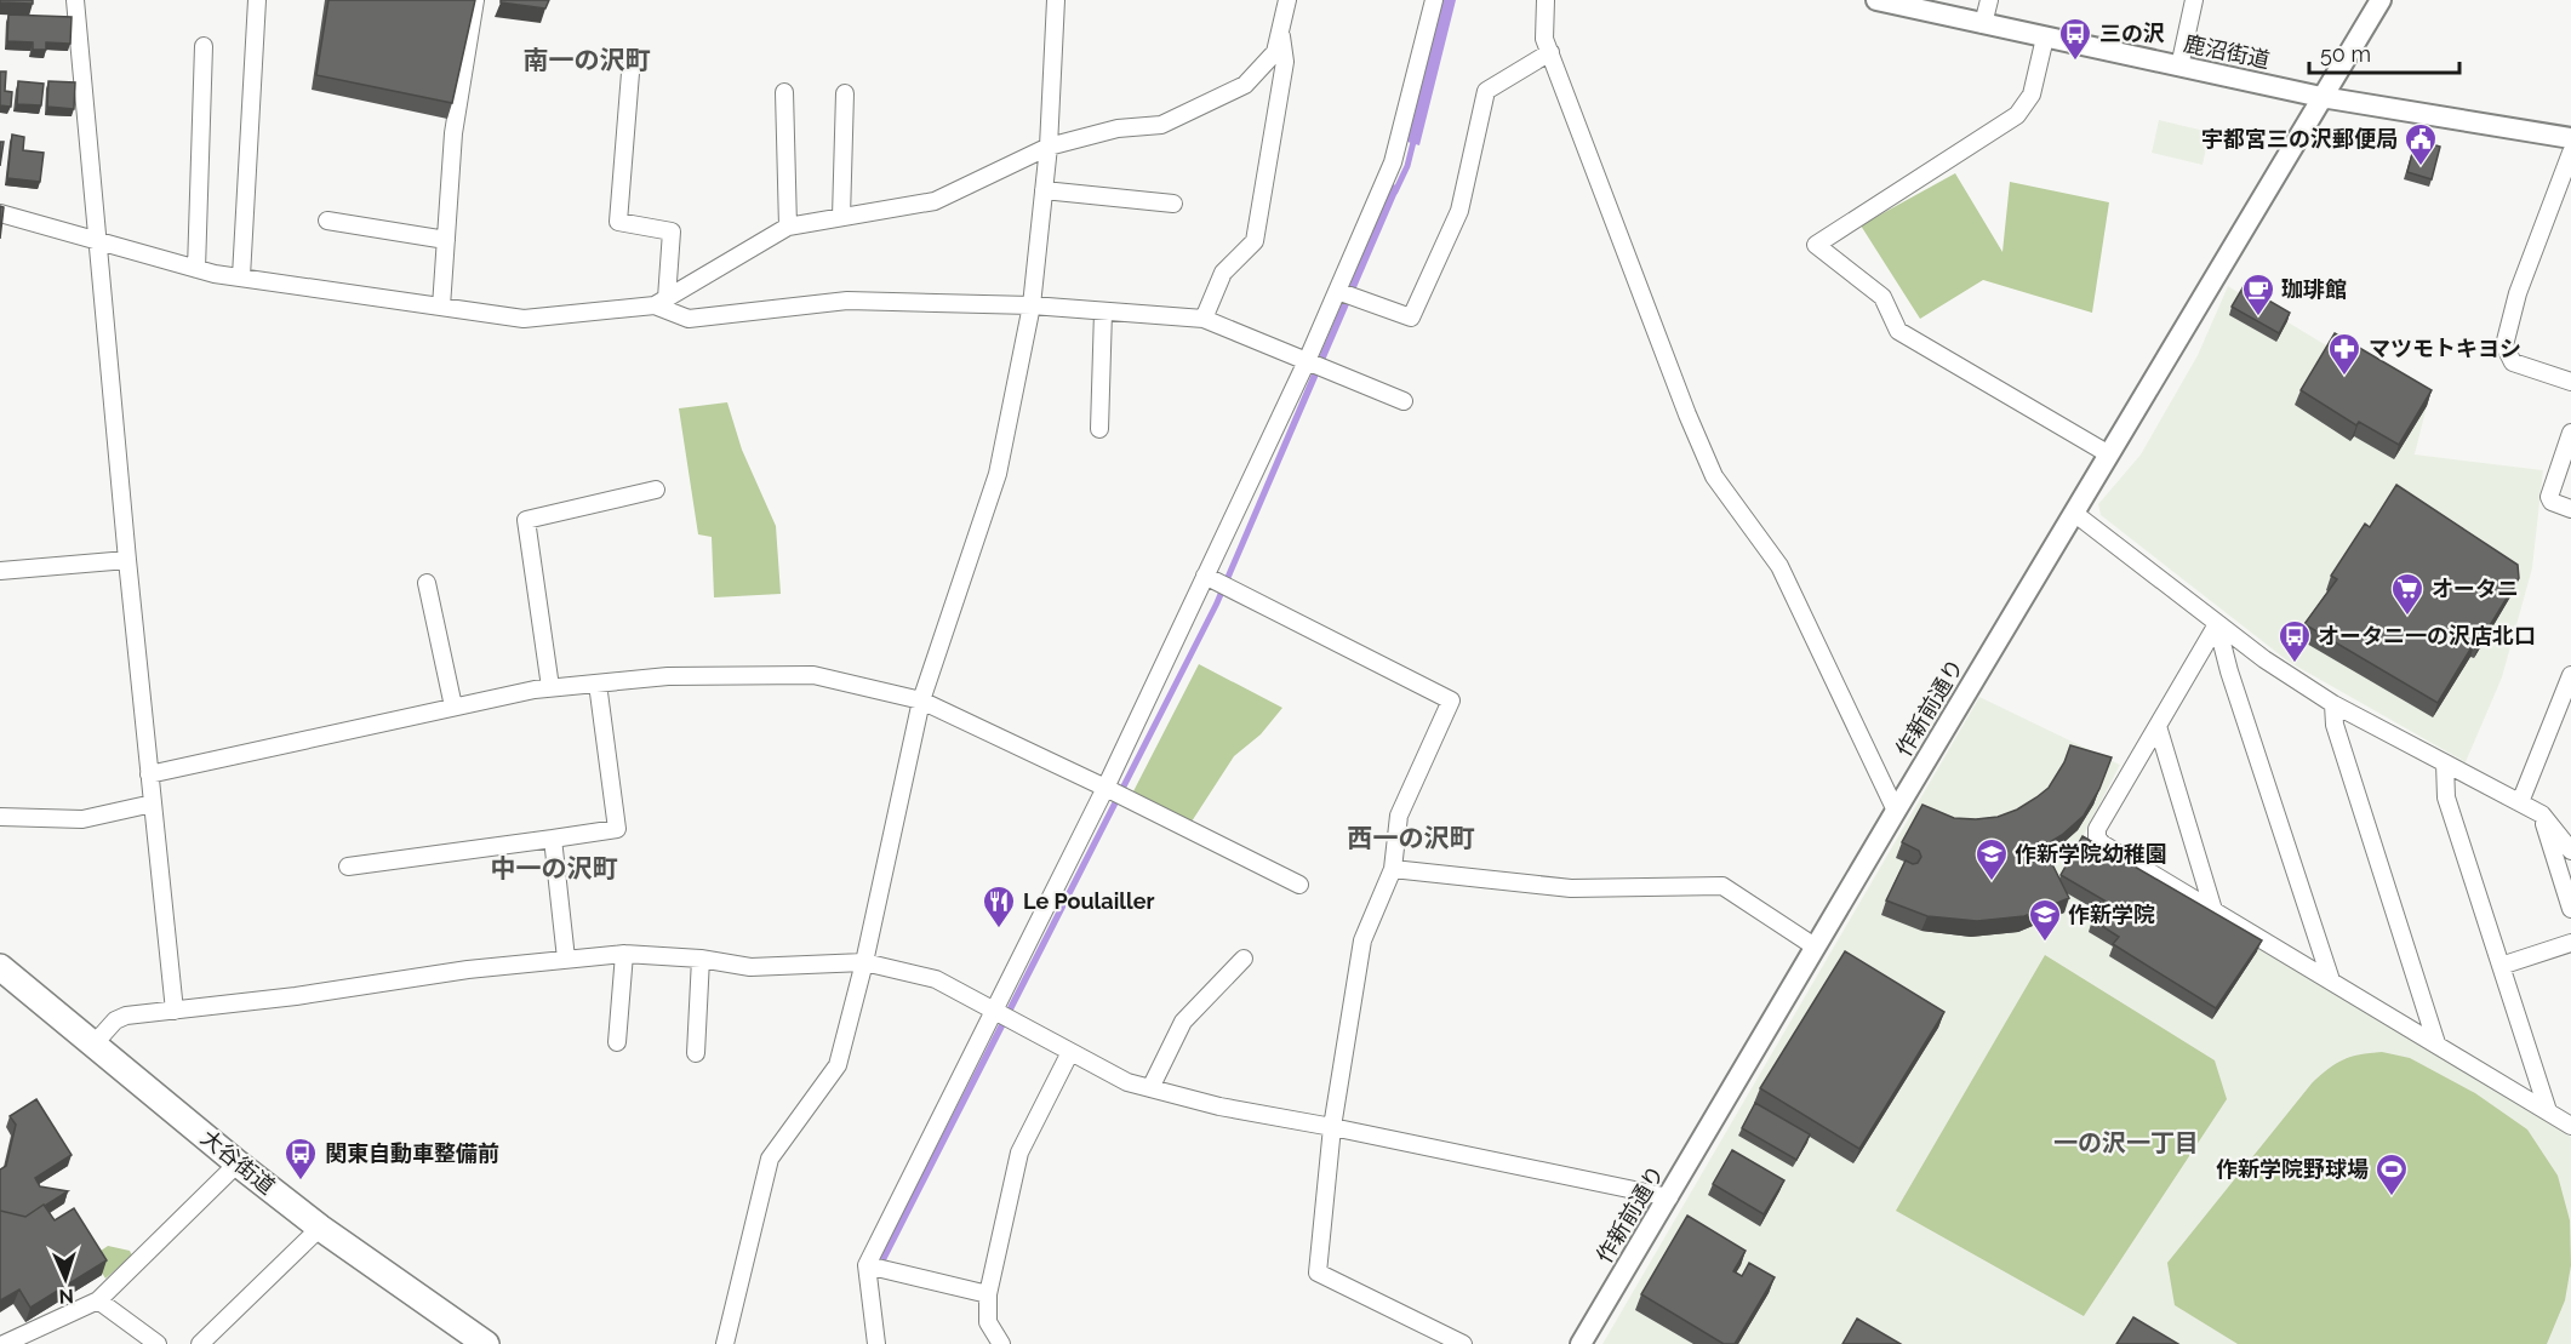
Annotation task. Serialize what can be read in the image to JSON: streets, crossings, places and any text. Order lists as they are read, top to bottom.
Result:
{
  "streets": {
    "main road": ["大谷街道"],
    "street": ["鹿沼街道", "作新前通り"]
  },
  "crossings": [
    ["鹿沼街道", "作新前通り"]
  ],
  "districts": [
    "南一の沢町",
    "西一の沢町",
    "中一の沢町",
    "一の沢一丁目"
  ],
  "places": {
    "bus stop": ["三の沢", "オータニ一の沢店北口", "関東自動車整備前"],
    "public building": ["宇都宮三の沢郵便局"],
    "cafe": ["珈琲館"],
    "pharmacy": ["マツモトキヨシ"],
    "supermarket": ["オータニ"],
    "school or university": ["作新学院幼稚園", "作新学院"],
    "restaurant": ["Le Poulailler"],
    "sports": ["作新学院野球場"]
  },
  "scale_bar": "50 m",
  "north": "bottom"
}
